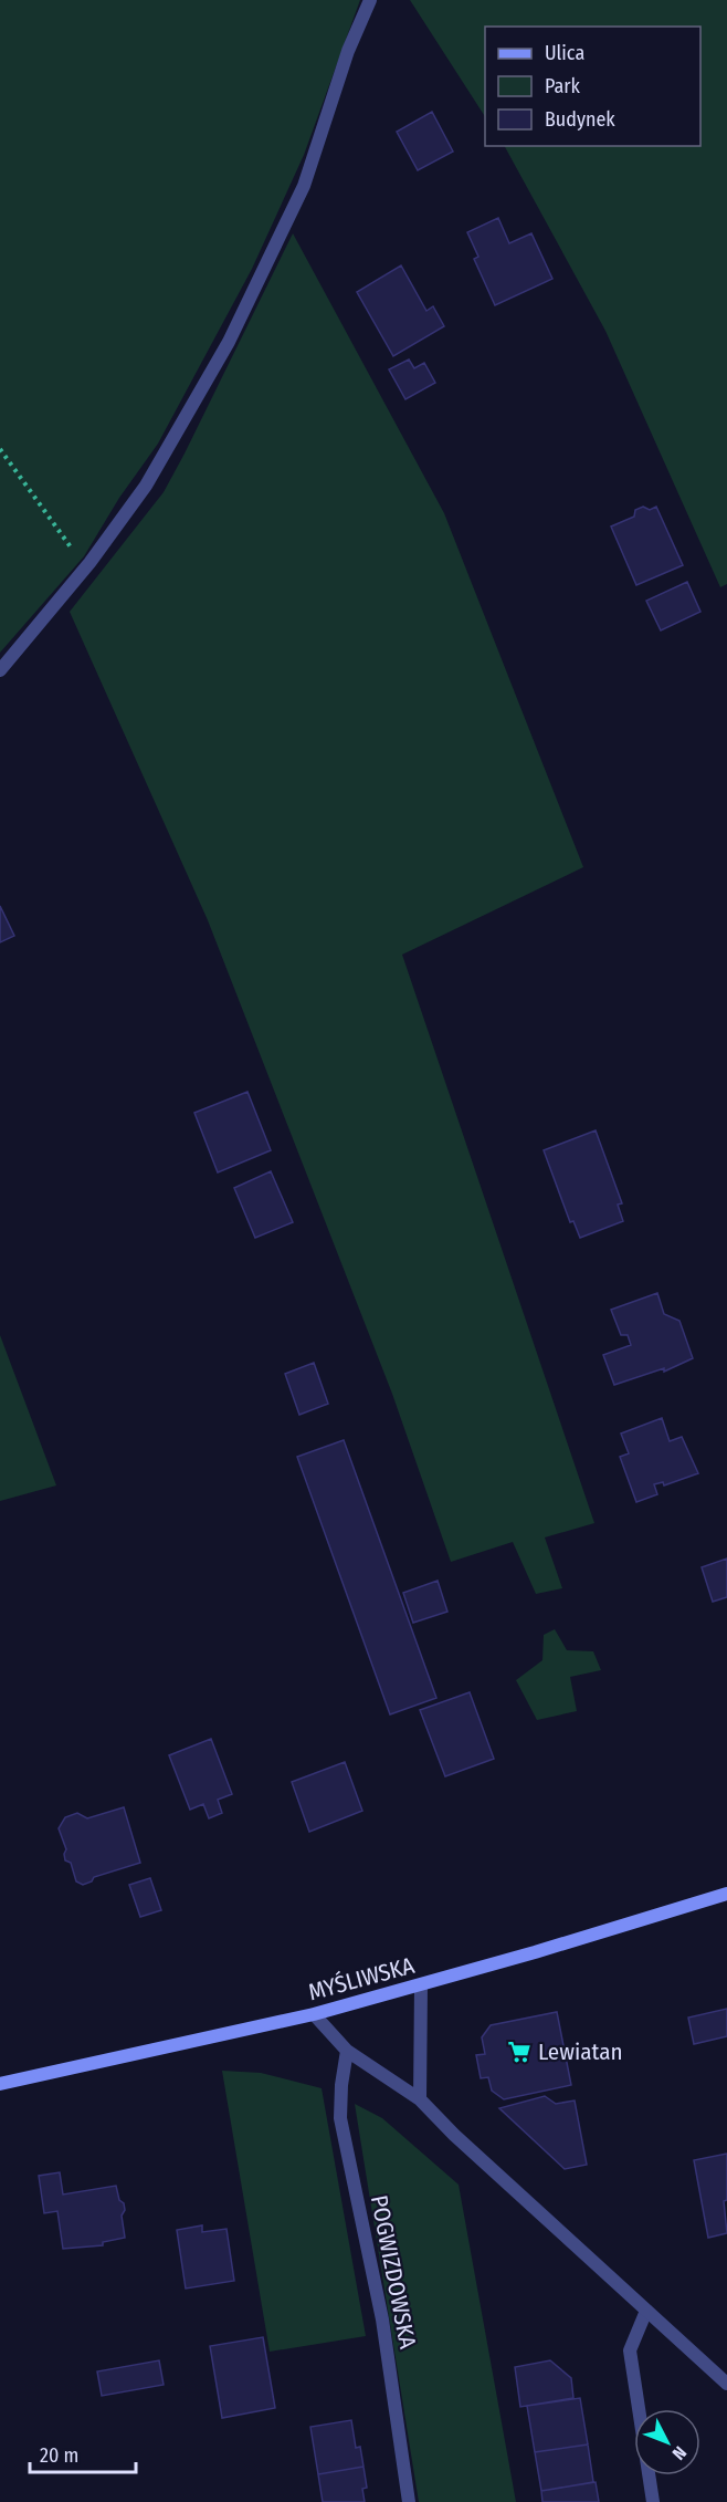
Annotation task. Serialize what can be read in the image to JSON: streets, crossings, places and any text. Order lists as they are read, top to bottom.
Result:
{
  "streets": {
    "street": ["MYŚLIWSKA", "POGWIZDOWSKA"]
  },
  "places": {
    "supermarket": ["Lewiatan"]
  },
  "legend": ["Ulica", "Park", "Budynek"],
  "scale_bar": "20 m",
  "north": "bottom right"
}
